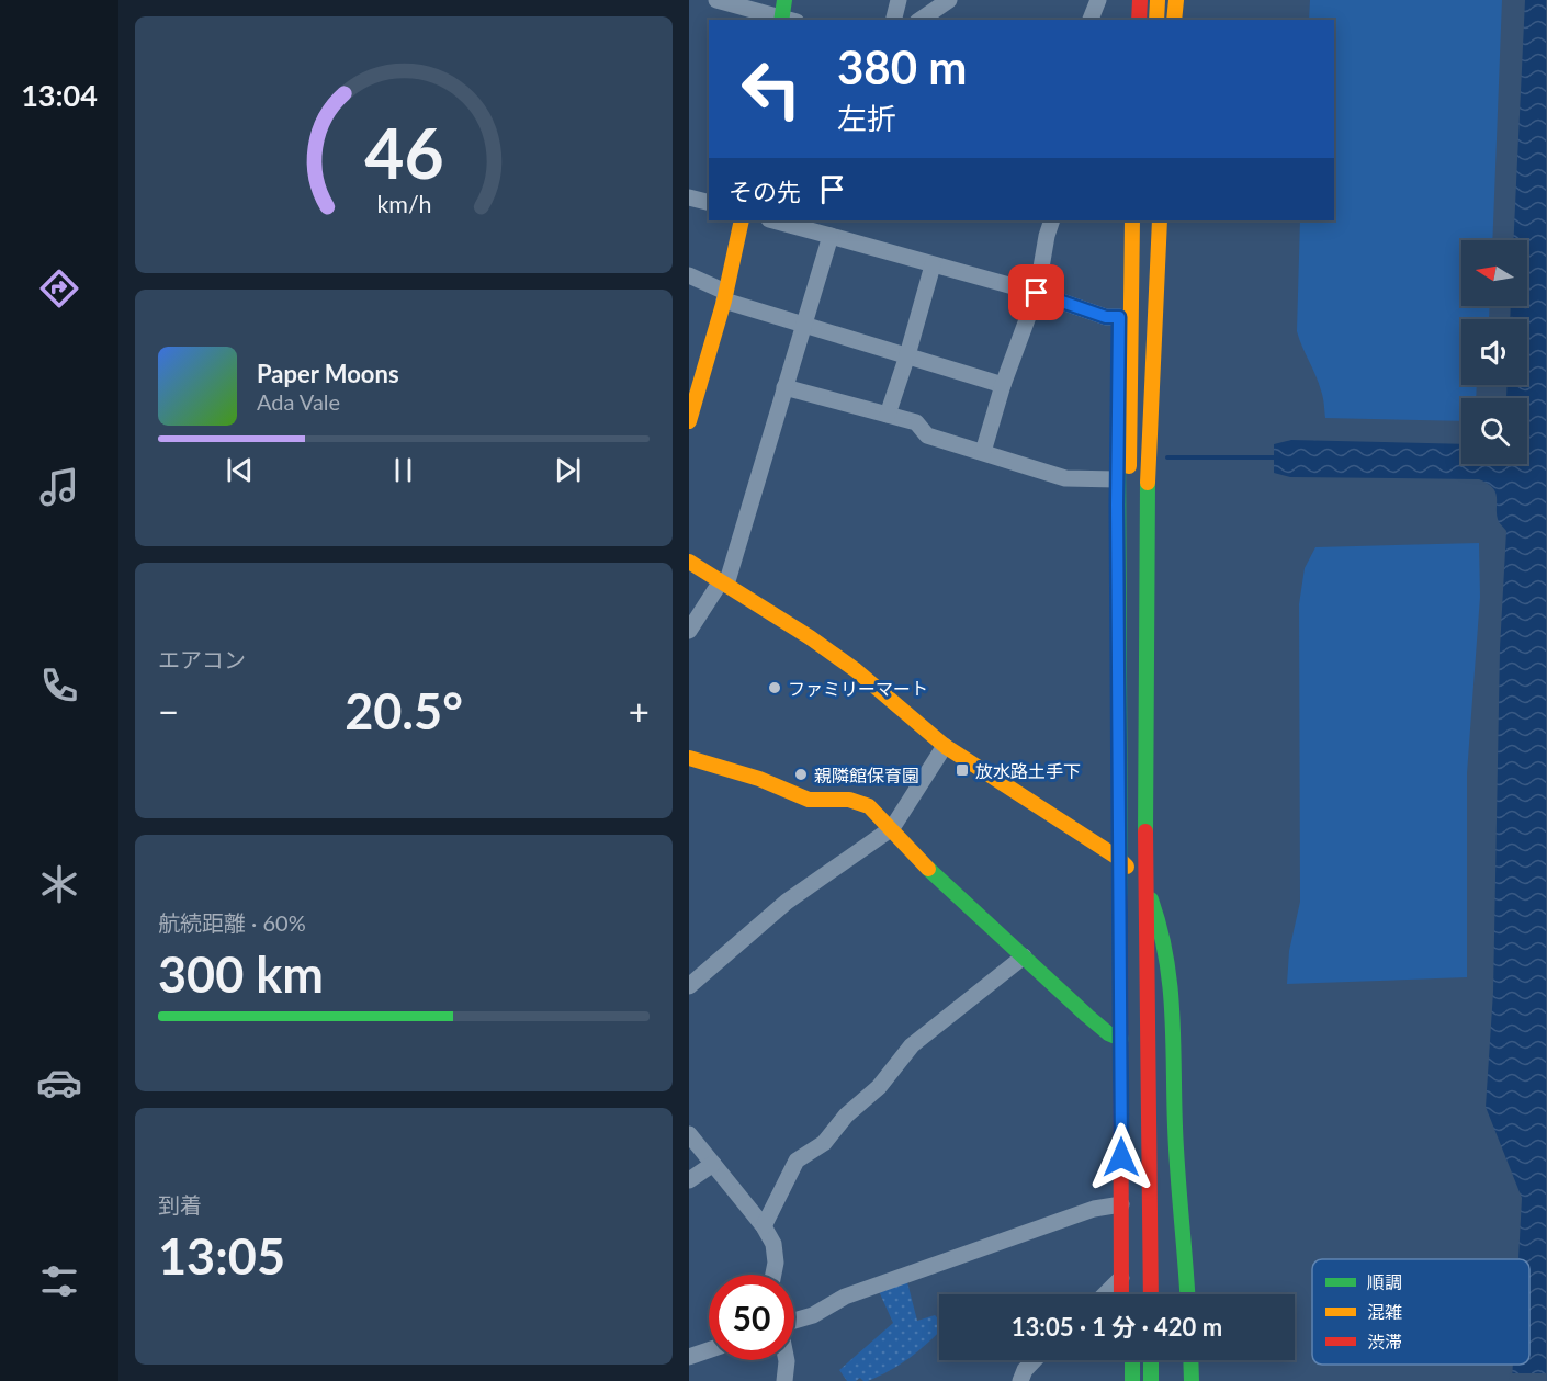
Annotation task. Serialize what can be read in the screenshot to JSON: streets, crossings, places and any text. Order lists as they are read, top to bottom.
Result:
{
  "places": {
    "other": ["ファミリーマート", "親隣館保育園"],
    "transit": ["放水路土手下"]
  },
  "legend": ["順調", "混雑", "渋滞"],
  "north": "left",
  "page": {
    "tabs": "13:04",
    "turn": ["380 m", "左折"],
    "then": "その先",
    "song": ["Paper Moons", "Ada Vale"],
    "tile": [
      "エアコン",
      ["航続距離 · 60%", "300 km"],
      ["到着", "13:05"]
    ],
    "heat": ["−", "20.5°", "+"],
    "limit": "50",
    "trip": "13:05 · 1 分 · 420 m",
    "gauge": ["46", "km/h"]
  }
}
